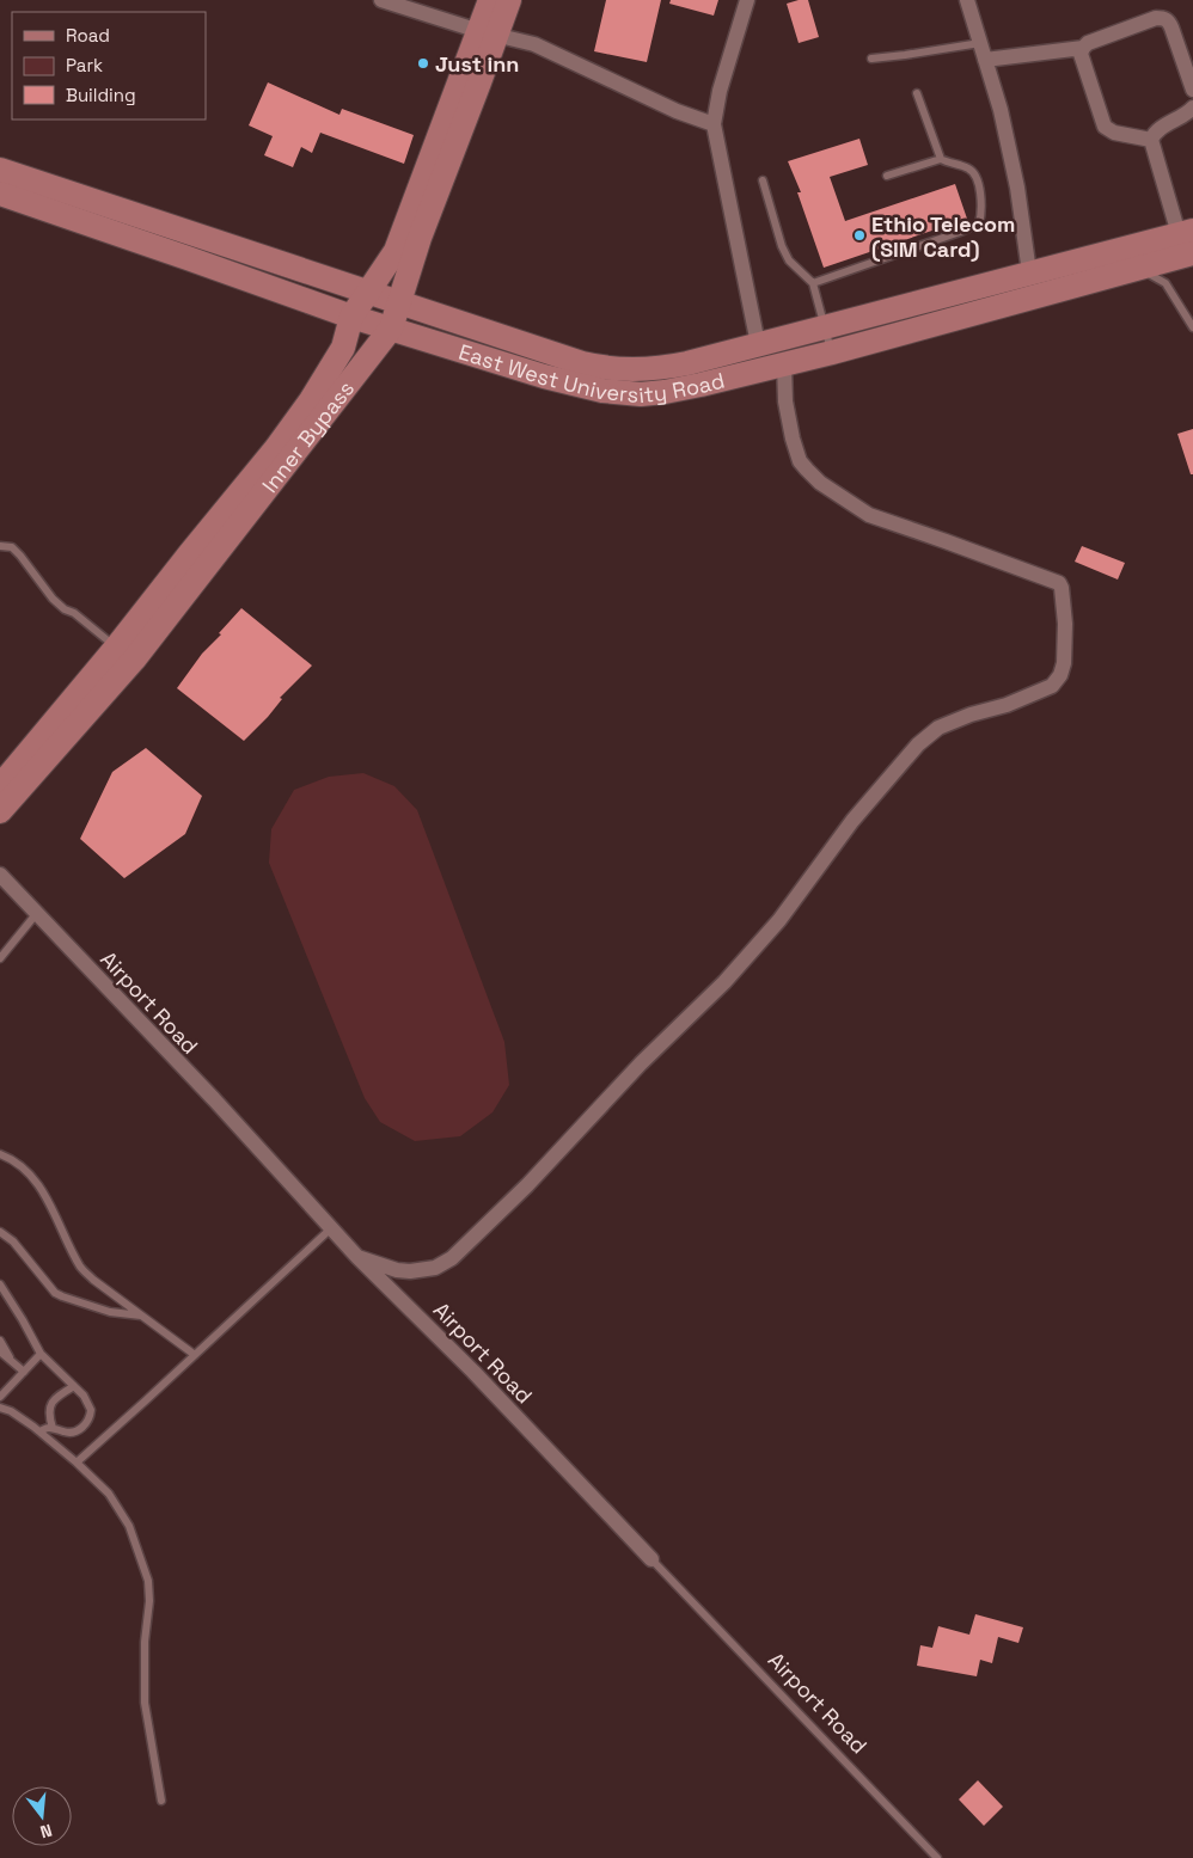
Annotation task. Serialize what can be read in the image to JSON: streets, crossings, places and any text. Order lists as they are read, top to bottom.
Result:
{
  "streets": {
    "main road": ["East West University Road", "Inner Bypass"],
    "street": ["Airport Road"]
  },
  "crossings": [
    ["East West University Road", "Inner Bypass"]
  ],
  "places": ["Just inn", "Ethio Telecom (SIM Card)"],
  "legend": ["Road", "Park", "Building"],
  "north": "bottom"
}
